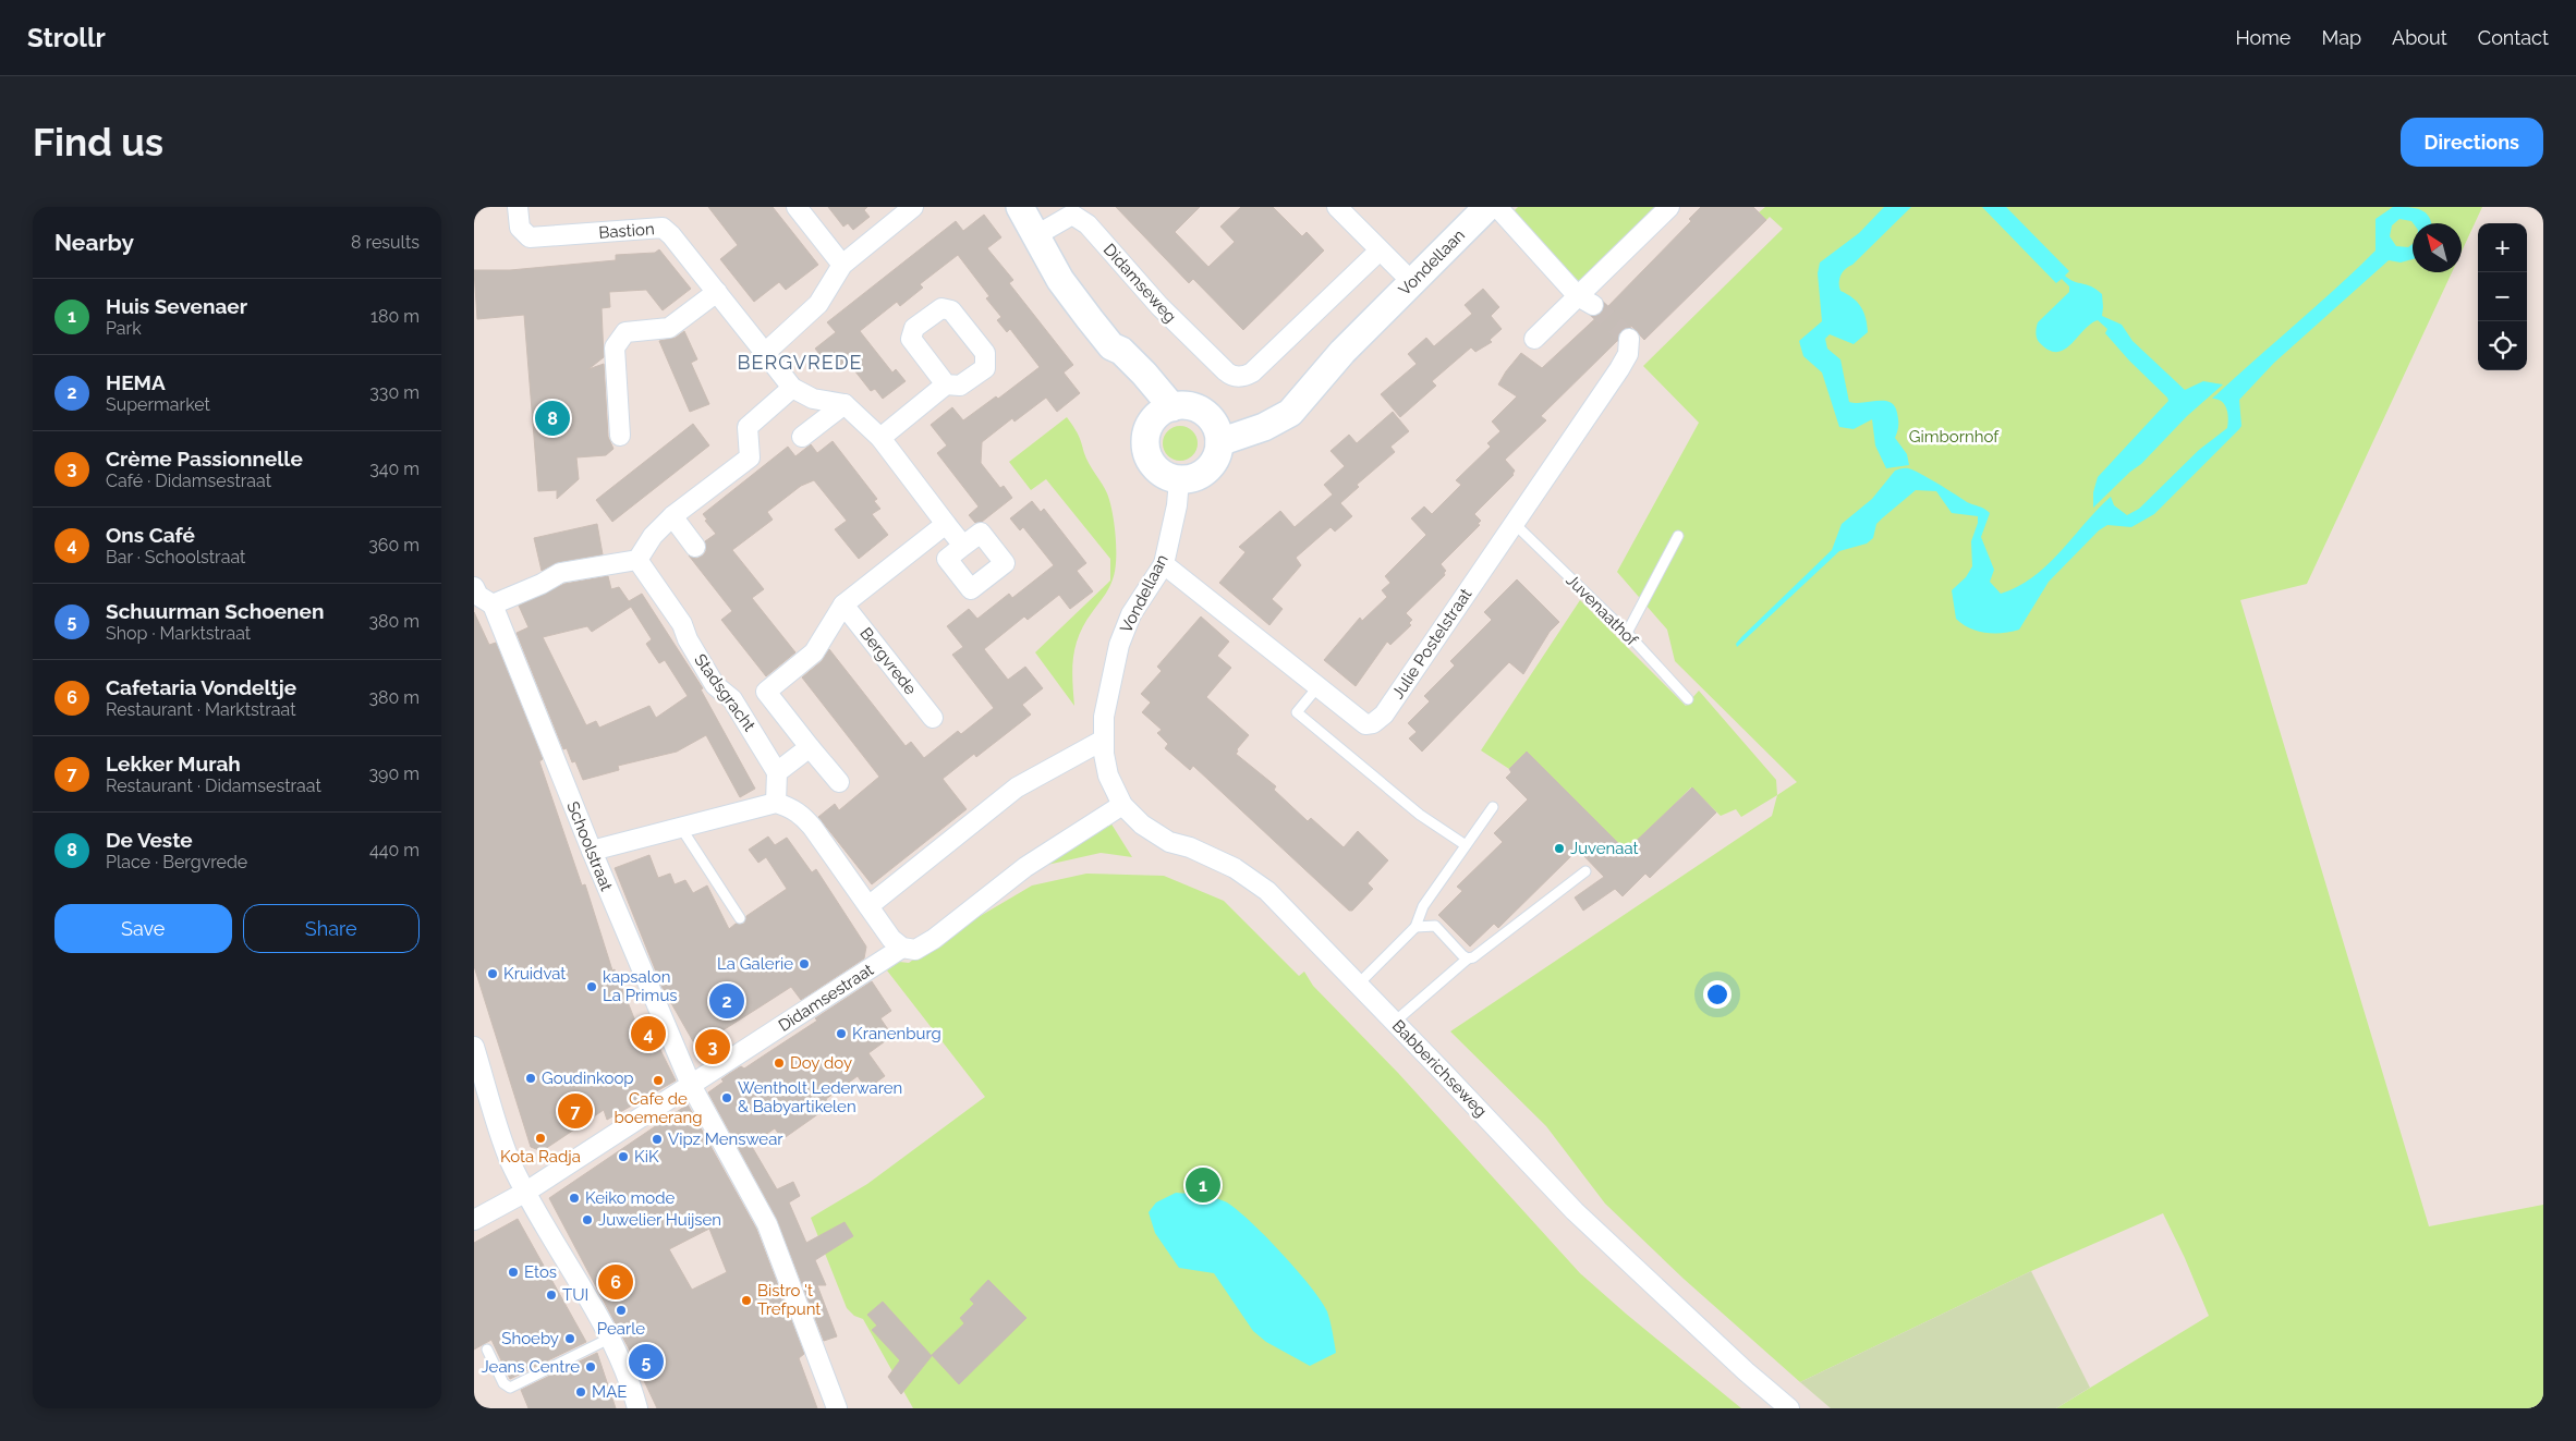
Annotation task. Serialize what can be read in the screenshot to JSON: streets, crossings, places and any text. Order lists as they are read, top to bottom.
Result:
{
  "streets": {
    "street": [
      "Bastion",
      "Vondellaan",
      "Didamseweg",
      "Julie Postelstraat",
      "Bergvrede",
      "Stadsgracht",
      "Schoolstraat",
      "Didamsestraat",
      "Babberichseweg"
    ],
    "lane": ["Juvenaathof"]
  },
  "crossings": [
    ["Vondellaan", "Julie Postelstraat"],
    ["Vondellaan", "Babberichseweg"],
    ["Juvenaathof", "Julie Postelstraat"],
    ["Schoolstraat", "Didamsestraat"],
    ["Didamsestraat", "Babberichseweg"]
  ],
  "districts": ["BERGVREDE"],
  "parks": ["Gimbornhof"],
  "places": [
    "Juvenaat",
    "La Galerie",
    "Kruidvat",
    "kapsalon La Primus",
    "Kranenburg",
    "Doy doy",
    "Goudinkoop",
    "Cafe de boemerang",
    "Wentholt Lederwaren & Babyartikelen",
    "Kota Radja",
    "Vipz Menswear",
    "KiK",
    "Keiko mode",
    "Juwelier Huijsen",
    "Etos",
    "TUI",
    "Bistro 't Trefpunt",
    "Pearle",
    "Shoeby",
    "Jeans Centre",
    "MAE"
  ],
  "north": "top left",
  "page": {
    "header": "Strollr",
    "nav": [
      "Home",
      "Map",
      "About",
      "Contact"
    ],
    "buttons": [
      "Directions",
      ["Save", "Share"]
    ],
    "title": "Find us",
    "heading": ["Nearby", "8 results"],
    "map_buttons": ["+", "−"],
    "list": [
      {
        "mark": "1",
        "name": "Huis Sevenaer",
        "note": "Park",
        "value": "180 m"
      },
      {
        "mark": "2",
        "name": "HEMA",
        "note": "Supermarket",
        "value": "330 m"
      },
      {
        "mark": "3",
        "name": "Crème Passionnelle",
        "note": "Café · Didamsestraat",
        "value": "340 m"
      },
      {
        "mark": "4",
        "name": "Ons Café",
        "note": "Bar · Schoolstraat",
        "value": "360 m"
      },
      {
        "mark": "5",
        "name": "Schuurman Schoenen",
        "note": "Shop · Marktstraat",
        "value": "380 m"
      },
      {
        "mark": "6",
        "name": "Cafetaria Vondeltje",
        "note": "Restaurant · Marktstraat",
        "value": "380 m"
      },
      {
        "mark": "7",
        "name": "Lekker Murah",
        "note": "Restaurant · Didamsestraat",
        "value": "390 m"
      },
      {
        "mark": "8",
        "name": "De Veste",
        "note": "Place · Bergvrede",
        "value": "440 m"
      }
    ],
    "pins": [
      "8",
      "2",
      "4",
      "3",
      "7",
      "1",
      "6",
      "5"
    ]
  }
}
